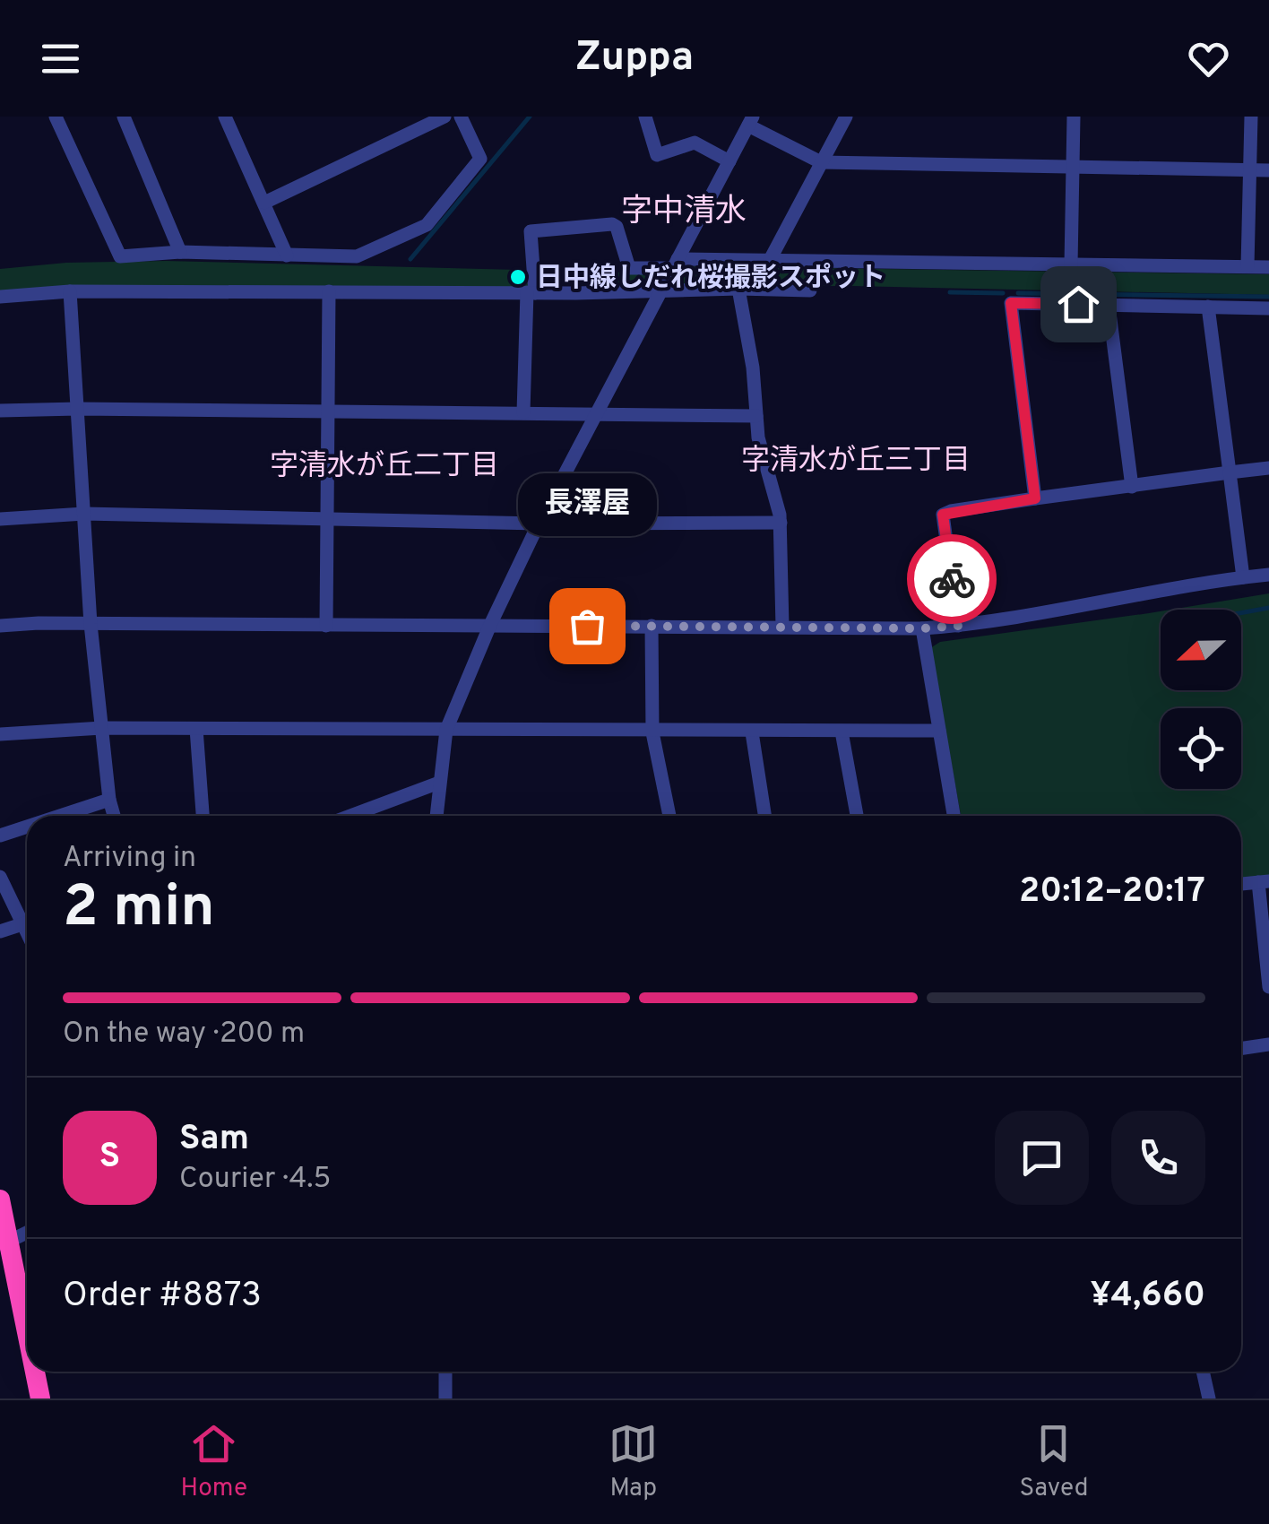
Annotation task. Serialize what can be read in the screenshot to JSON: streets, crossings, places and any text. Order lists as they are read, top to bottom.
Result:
{
  "districts": ["字中清水", "字清水が丘三丁目", "字清水が丘二丁目"],
  "places": ["日中線しだれ桜撮影スポット", "長澤屋"],
  "north": "left",
  "page": {
    "header": "Zuppa",
    "bubble": "長澤屋",
    "heading": ["2 min", "Arriving in", "20:12–20:17"],
    "panel": [
      "Sam",
      "Courier · 4.5",
      "Order #8873",
      "¥4,660"
    ],
    "bar": "On the way · 200 m",
    "round": "S",
    "tabs": ["Home", "Map", "Saved"]
  }
}
